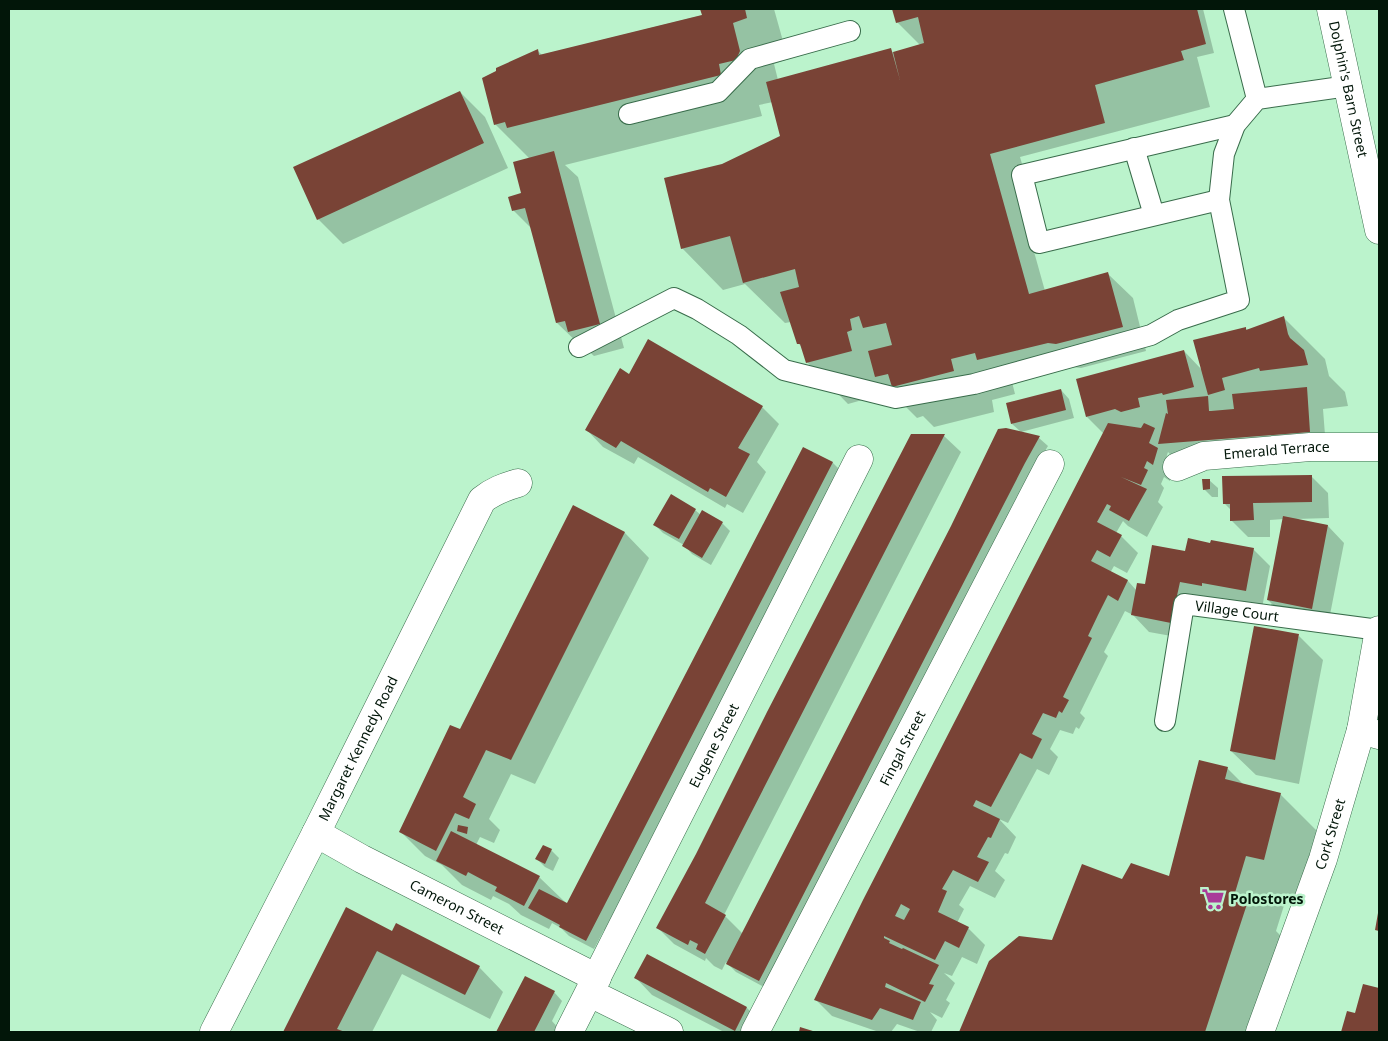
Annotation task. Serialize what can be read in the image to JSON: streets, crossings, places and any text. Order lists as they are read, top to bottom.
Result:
{
  "streets": {
    "street": [
      "Dolphin's Barn Street",
      "Emerald Terrace",
      "Eugene Street",
      "Fingal Street",
      "Margaret Kennedy Road",
      "Cork Street",
      "Cameron Street"
    ],
    "lane": ["Village Court"]
  },
  "crossings": [
    ["Village Court", "Cork Street"],
    ["Eugene Street", "Cameron Street"],
    ["Margaret Kennedy Road", "Cameron Street"]
  ],
  "places": {
    "supermarket": ["Polostores"]
  }
}
